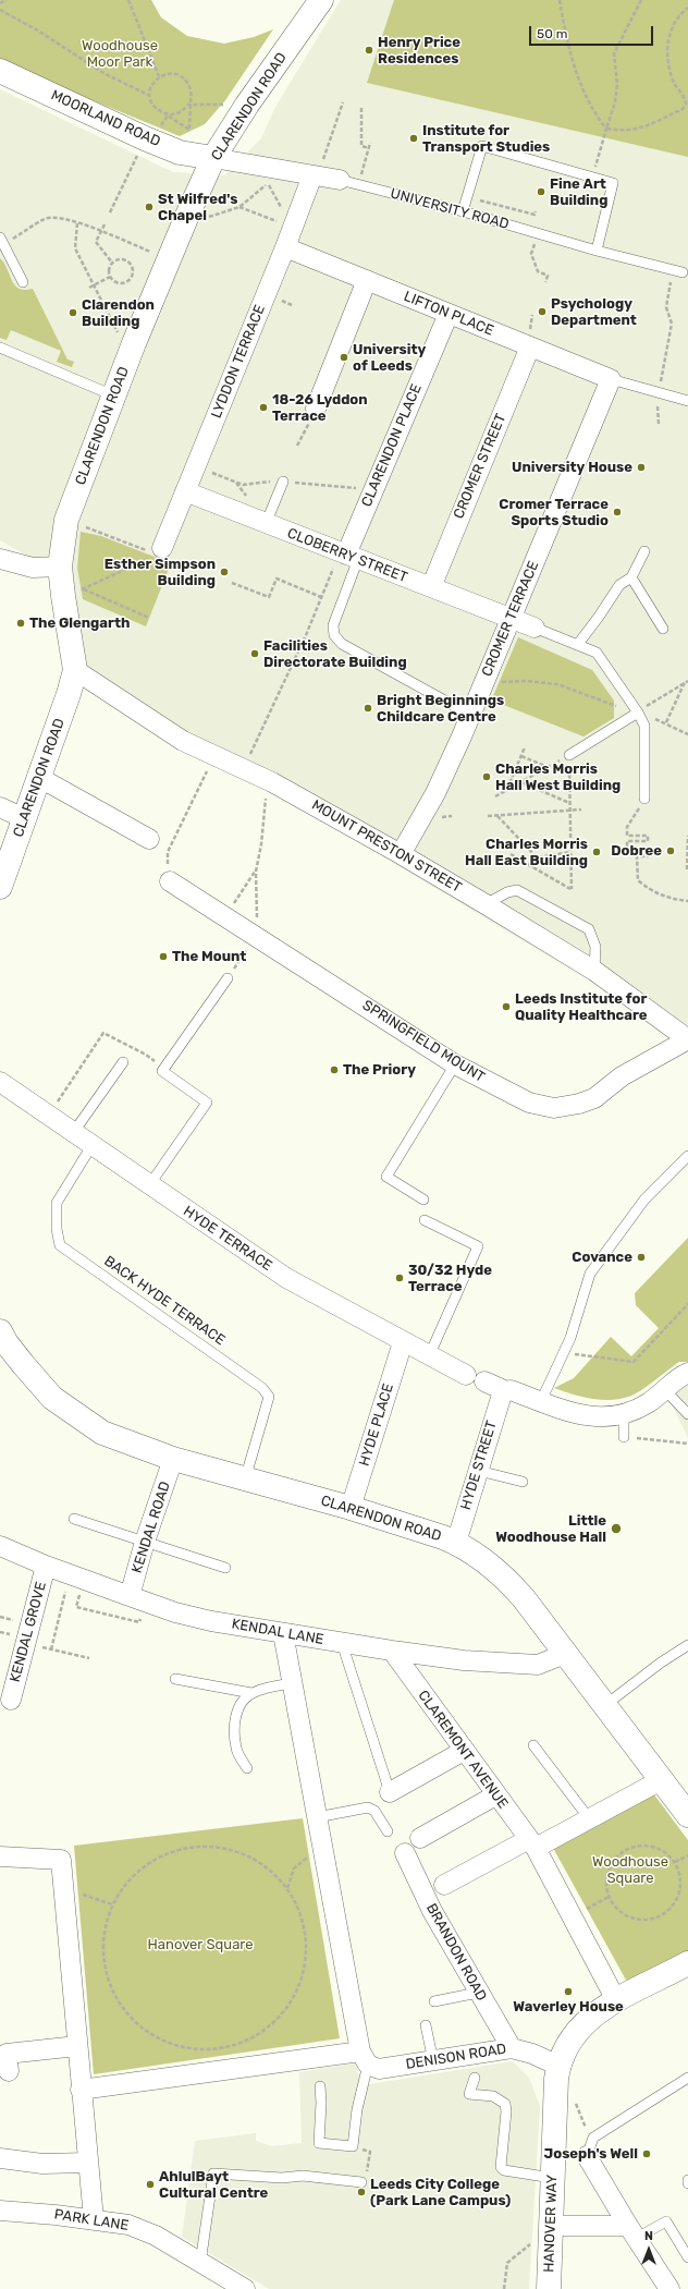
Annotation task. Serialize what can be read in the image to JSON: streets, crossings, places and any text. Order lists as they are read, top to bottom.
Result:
{
  "streets": {
    "street": [
      "CLARENDON ROAD",
      "MOORLAND ROAD",
      "UNIVERSITY ROAD",
      "LIFTON PLACE",
      "LYDDON TERRACE",
      "CLARENDON PLACE",
      "CROMER STREET",
      "CLOBERRY STREET",
      "CROMER TERRACE",
      "MOUNT PRESTON STREET",
      "SPRINGFIELD MOUNT",
      "HYDE TERRACE",
      "HYDE PLACE",
      "HYDE STREET",
      "KENDAL ROAD",
      "KENDAL GROVE",
      "KENDAL LANE",
      "CLAREMONT AVENUE",
      "BRANDON ROAD",
      "DENISON ROAD",
      "PARK LANE",
      "HANOVER WAY"
    ],
    "lane": ["BACK HYDE TERRACE"]
  },
  "crossings": [
    ["CLARENDON ROAD", "MOORLAND ROAD"],
    ["CLARENDON ROAD", "UNIVERSITY ROAD"],
    ["CLARENDON ROAD", "MOUNT PRESTON STREET"],
    ["CLARENDON ROAD", "BACK HYDE TERRACE"],
    ["CLARENDON ROAD", "HYDE PLACE"],
    ["CLARENDON ROAD", "HYDE STREET"],
    ["CLARENDON ROAD", "KENDAL ROAD"],
    ["CLARENDON ROAD", "KENDAL LANE"],
    ["MOORLAND ROAD", "UNIVERSITY ROAD"],
    ["UNIVERSITY ROAD", "LYDDON TERRACE"],
    ["LIFTON PLACE", "LYDDON TERRACE"],
    ["LIFTON PLACE", "CLARENDON PLACE"],
    ["LIFTON PLACE", "CROMER STREET"],
    ["LIFTON PLACE", "CROMER TERRACE"],
    ["LYDDON TERRACE", "CLOBERRY STREET"],
    ["CLARENDON PLACE", "CLOBERRY STREET"],
    ["CROMER STREET", "CLOBERRY STREET"],
    ["CLOBERRY STREET", "CROMER TERRACE"],
    ["CROMER TERRACE", "MOUNT PRESTON STREET"],
    ["MOUNT PRESTON STREET", "SPRINGFIELD MOUNT"],
    ["HYDE TERRACE", "BACK HYDE TERRACE"],
    ["HYDE TERRACE", "HYDE PLACE"],
    ["KENDAL ROAD", "KENDAL LANE"],
    ["KENDAL GROVE", "KENDAL LANE"],
    ["KENDAL LANE", "CLAREMONT AVENUE"],
    ["BRANDON ROAD", "DENISON ROAD"],
    ["DENISON ROAD", "HANOVER WAY"]
  ],
  "parks": ["Woodhouse Moor Park", "Woodhouse Square", "Hanover Square"],
  "places": [
    "Henry Price Residences",
    "Institute for Transport Studies",
    "Fine Art Building",
    "St Wilfred's Chapel",
    "Psychology Department",
    "Clarendon Building",
    "University of Leeds",
    "18-26 Lyddon Terrace",
    "University House",
    "Cromer Terrace Sports Studio",
    "Esther Simpson Building",
    "The Glengarth",
    "Facilities Directorate Building",
    "Bright Beginnings Childcare Centre",
    "Charles Morris Hall West Building",
    "Dobree",
    "Charles Morris Hall East Building",
    "The Mount",
    "Leeds Institute for Quality Healthcare",
    "The Priory",
    "Covance",
    "30/32 Hyde Terrace",
    "Little Woodhouse Hall",
    "Waverley House",
    "Joseph's Well",
    "AhlulBayt Cultural Centre",
    "Leeds City College (Park Lane Campus)"
  ],
  "scale_bar": "50 m",
  "north": "top"
}
